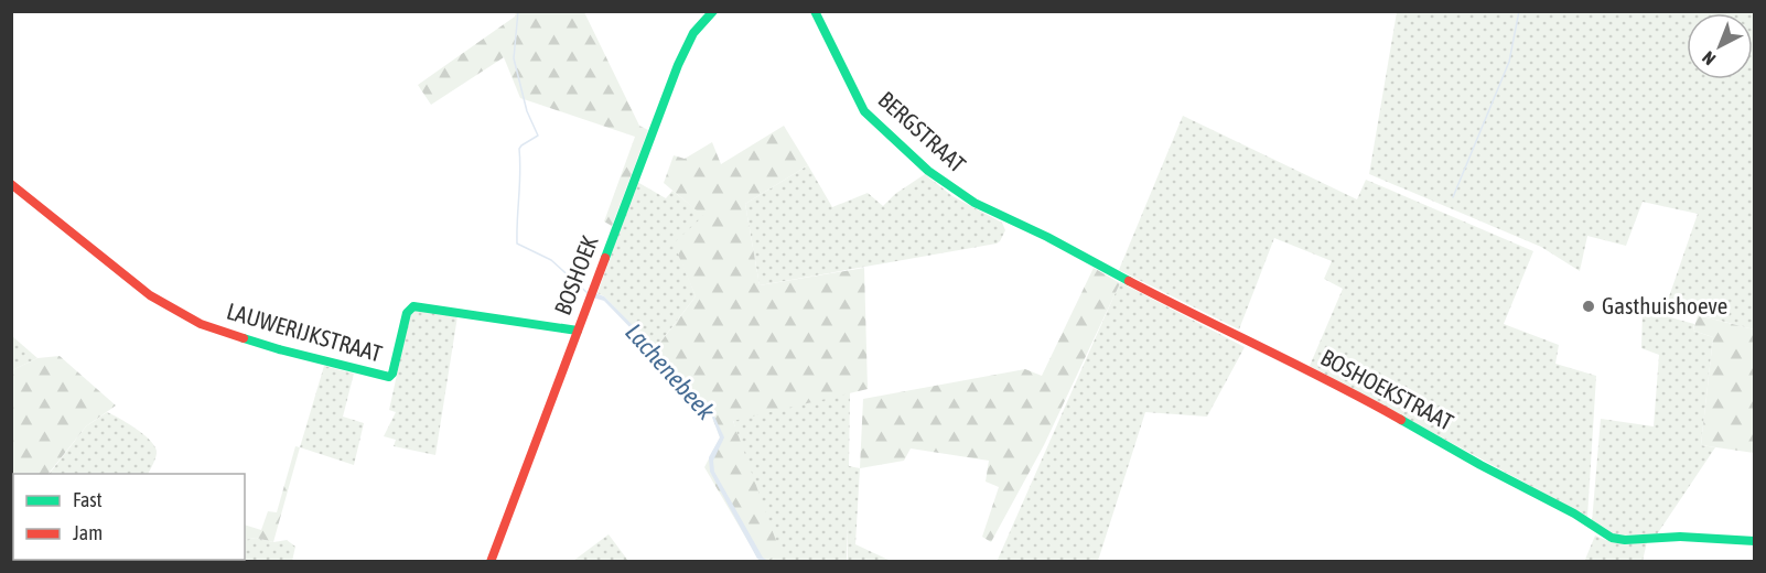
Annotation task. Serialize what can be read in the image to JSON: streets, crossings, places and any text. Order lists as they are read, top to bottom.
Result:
{
  "streets": {
    "street": [
      "BERGSTRAAT",
      "BOSHOEK",
      "LAUWERIJKSTRAAT",
      "BOSHOEKSTRAAT"
    ]
  },
  "crossings": [
    ["BERGSTRAAT", "BOSHOEKSTRAAT"],
    ["BOSHOEK", "LAUWERIJKSTRAAT"]
  ],
  "water": ["Lachenebeek"],
  "places": ["Gasthuishoeve"],
  "legend": ["Fast", "Jam"],
  "north": "bottom left"
}
